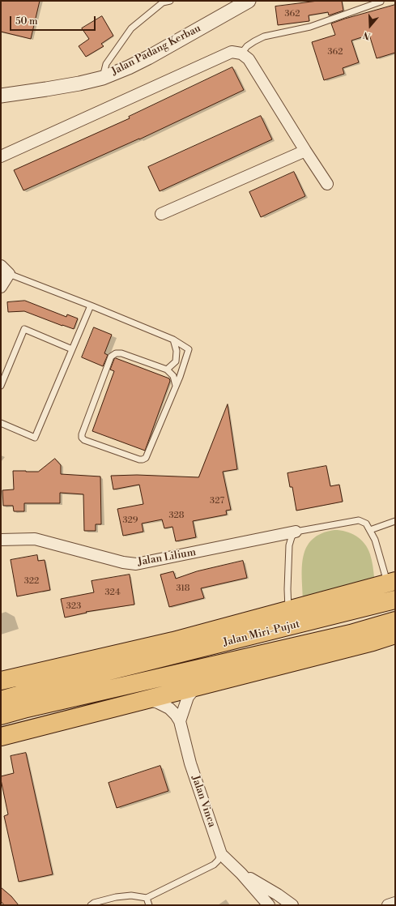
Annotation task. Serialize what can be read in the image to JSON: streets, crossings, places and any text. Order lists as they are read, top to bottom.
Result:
{
  "streets": {
    "highway": ["Jalan Miri-Pujut"],
    "street": ["Jalan Padang Kerbau", "Jalan Lilium", "Jalan Vinca"]
  },
  "house_numbers": [
    "362",
    "362",
    "327",
    "328",
    "329",
    "322",
    "318",
    "324",
    "323"
  ],
  "scale_bar": "50 m",
  "north": "bottom"
}
